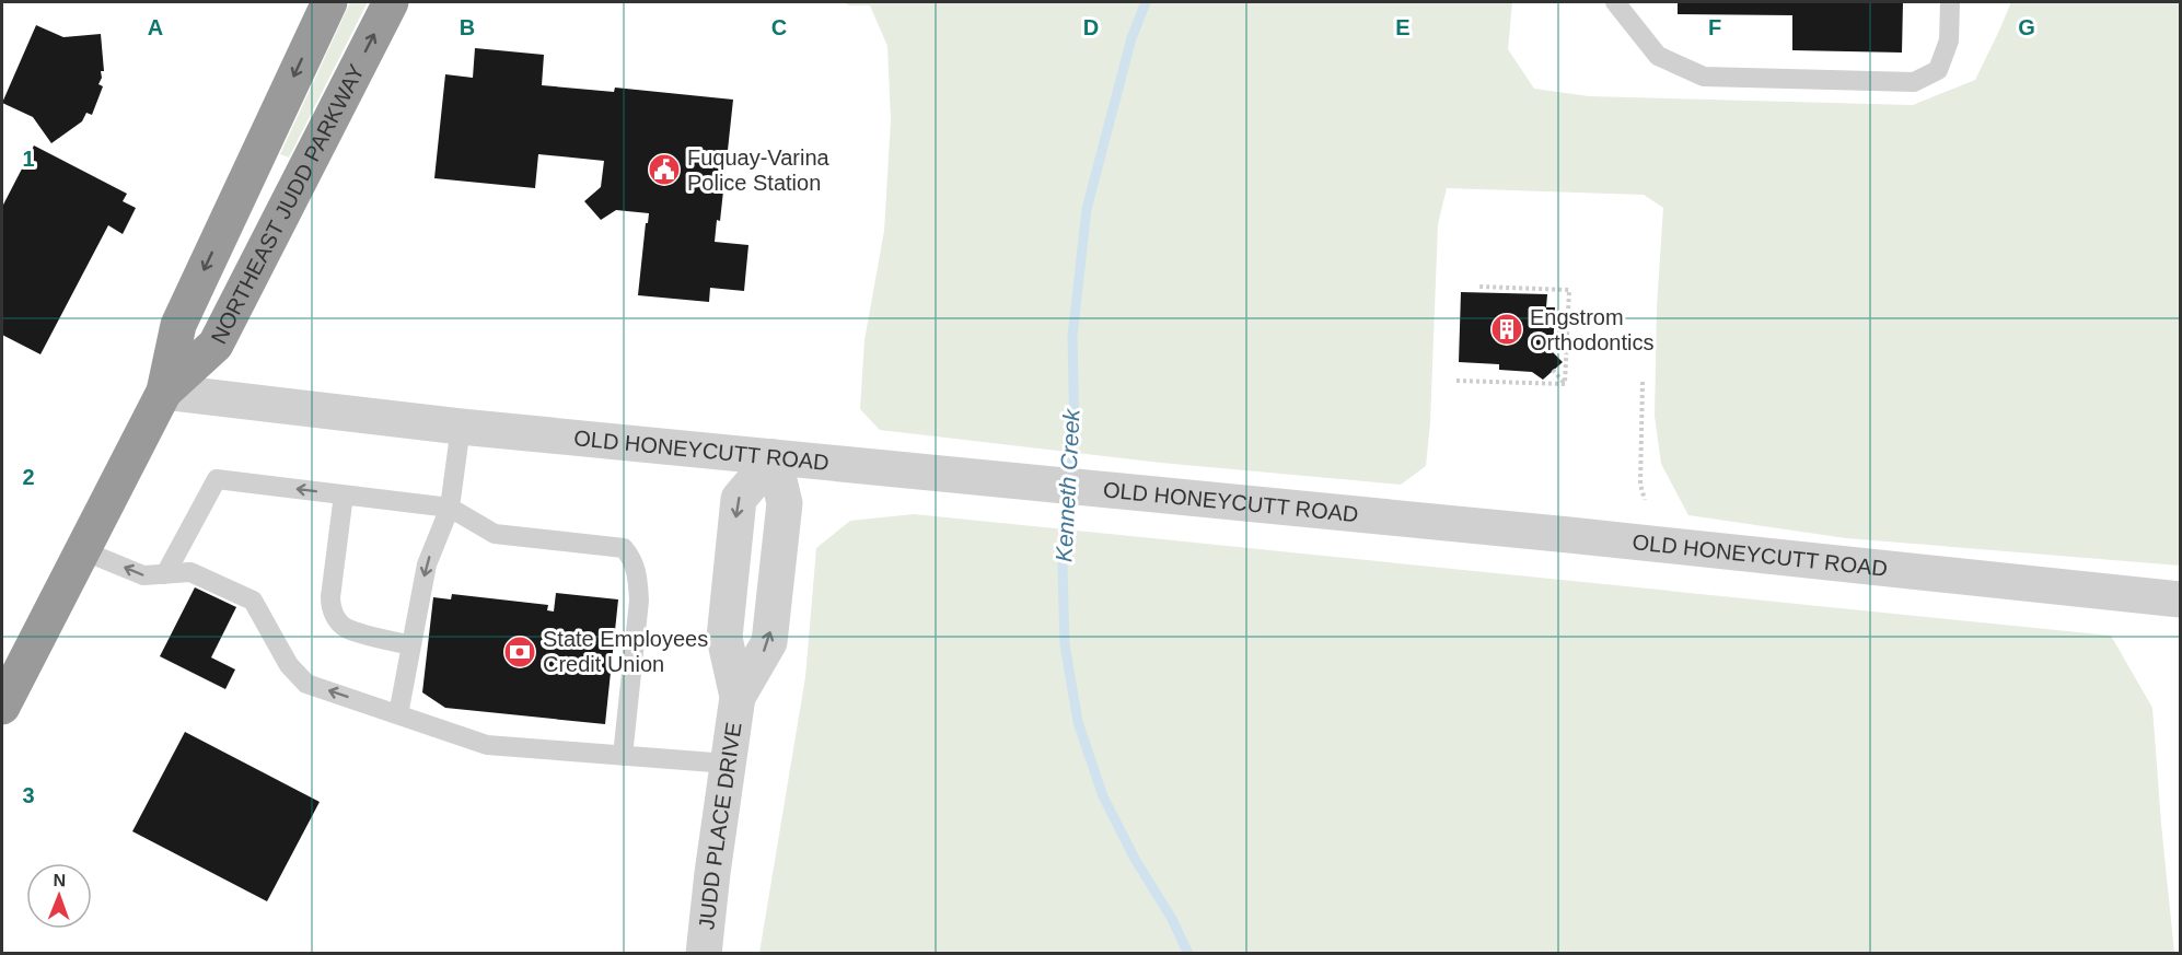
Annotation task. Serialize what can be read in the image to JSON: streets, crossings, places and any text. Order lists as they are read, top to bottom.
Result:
{
  "streets": {
    "highway": ["NORTHEAST JUDD PARKWAY"],
    "street": ["OLD HONEYCUTT ROAD", "JUDD PLACE DRIVE"]
  },
  "crossings": [
    ["NORTHEAST JUDD PARKWAY", "OLD HONEYCUTT ROAD"],
    ["OLD HONEYCUTT ROAD", "JUDD PLACE DRIVE"]
  ],
  "water": ["Kenneth Creek"],
  "places": {
    "public building": ["Fuquay-Varina Police Station"],
    "building": ["Engstrom Orthodontics"],
    "bank": ["State Employees Credit Union"]
  },
  "north": "top",
  "grid": {
    "columns": [
      "A",
      "B",
      "C",
      "D",
      "E",
      "F",
      "G"
    ],
    "rows": ["1", "2", "3"]
  }
}
